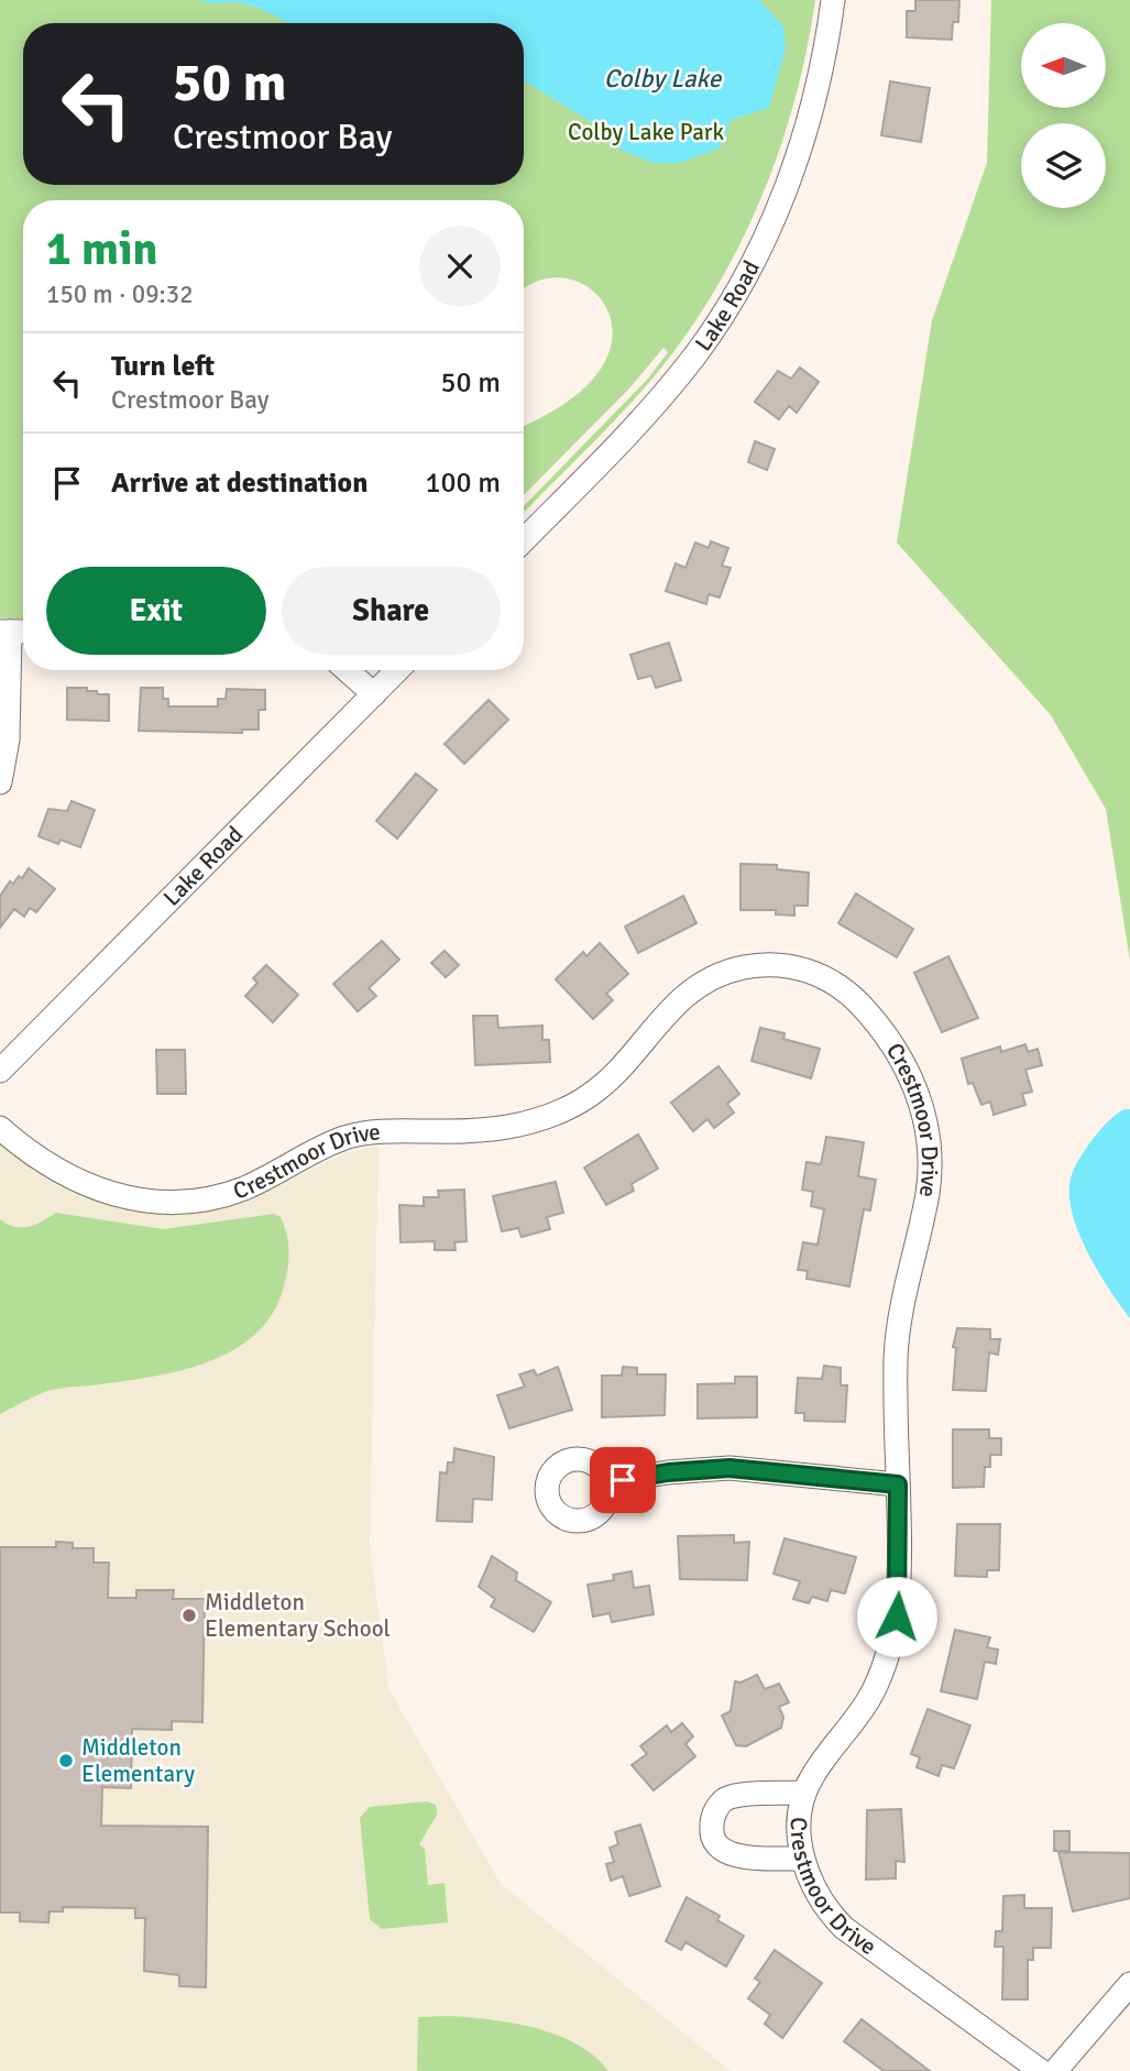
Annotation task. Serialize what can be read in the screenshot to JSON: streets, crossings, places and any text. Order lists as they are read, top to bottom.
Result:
{
  "streets": {
    "street": ["Lake Road", "Crestmoor Drive"]
  },
  "water": ["Colby Lake"],
  "parks": ["Colby Lake Park"],
  "places": ["Middleton Elementary School", "Middleton Elementary"],
  "north": "left",
  "page": {
    "turn": ["50 m", "Crestmoor Bay"],
    "heading": ["1 min", "150 m · 09:32"],
    "list": [
      {
        "name": "Turn left",
        "note": "Crestmoor Bay",
        "value": "50 m"
      },
      {
        "name": "Arrive at destination",
        "value": "100 m"
      }
    ],
    "buttons": ["Exit", "Share"]
  }
}
